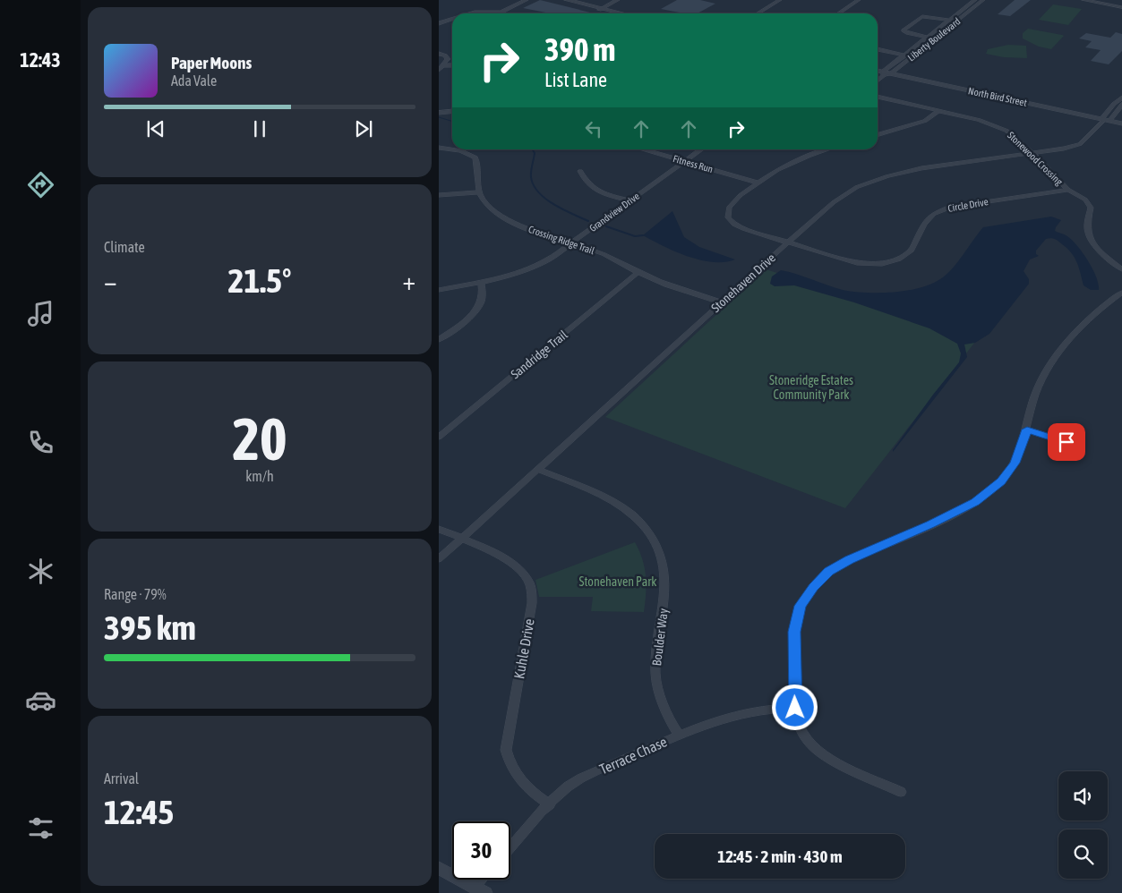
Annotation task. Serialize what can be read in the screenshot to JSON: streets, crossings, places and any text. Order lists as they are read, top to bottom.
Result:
{
  "streets": {
    "street": [
      "Liberty Boulevard",
      "North Bird Street",
      "Stonewood Crossing",
      "Fitness Run",
      "Circle Drive",
      "Grandview Drive",
      "Crossing Ridge Trail",
      "Stonehaven Drive",
      "Sandridge Trail",
      "Boulder Way",
      "Kuhle Drive",
      "Terrace Chase"
    ]
  },
  "crossings": [
    ["Liberty Boulevard", "North Bird Street"],
    ["North Bird Street", "Stonehaven Drive"],
    ["Stonewood Crossing", "Circle Drive"],
    ["Stonewood Crossing", "Stonehaven Drive"],
    ["Fitness Run", "Grandview Drive"],
    ["Circle Drive", "Stonehaven Drive"],
    ["Grandview Drive", "Crossing Ridge Trail"],
    ["Crossing Ridge Trail", "Stonehaven Drive"],
    ["Crossing Ridge Trail", "Sandridge Trail"],
    ["Stonehaven Drive", "Boulder Way"],
    ["Stonehaven Drive", "Kuhle Drive"],
    ["Boulder Way", "Terrace Chase"],
    ["Kuhle Drive", "Terrace Chase"]
  ],
  "parks": ["Stoneridge Estates Community Park", "Stonehaven Park"],
  "page": {
    "tabs": "12:43",
    "turn": ["390 m", "List Lane"],
    "song": ["Paper Moons", "Ada Vale"],
    "tile": [
      "Climate",
      ["20", "km/h"],
      ["Range · 79%", "395 km"],
      ["Arrival", "12:45"]
    ],
    "heat": ["−", "21.5°", "+"],
    "limit": "30",
    "trip": "12:45 · 2 min · 430 m"
  }
}
